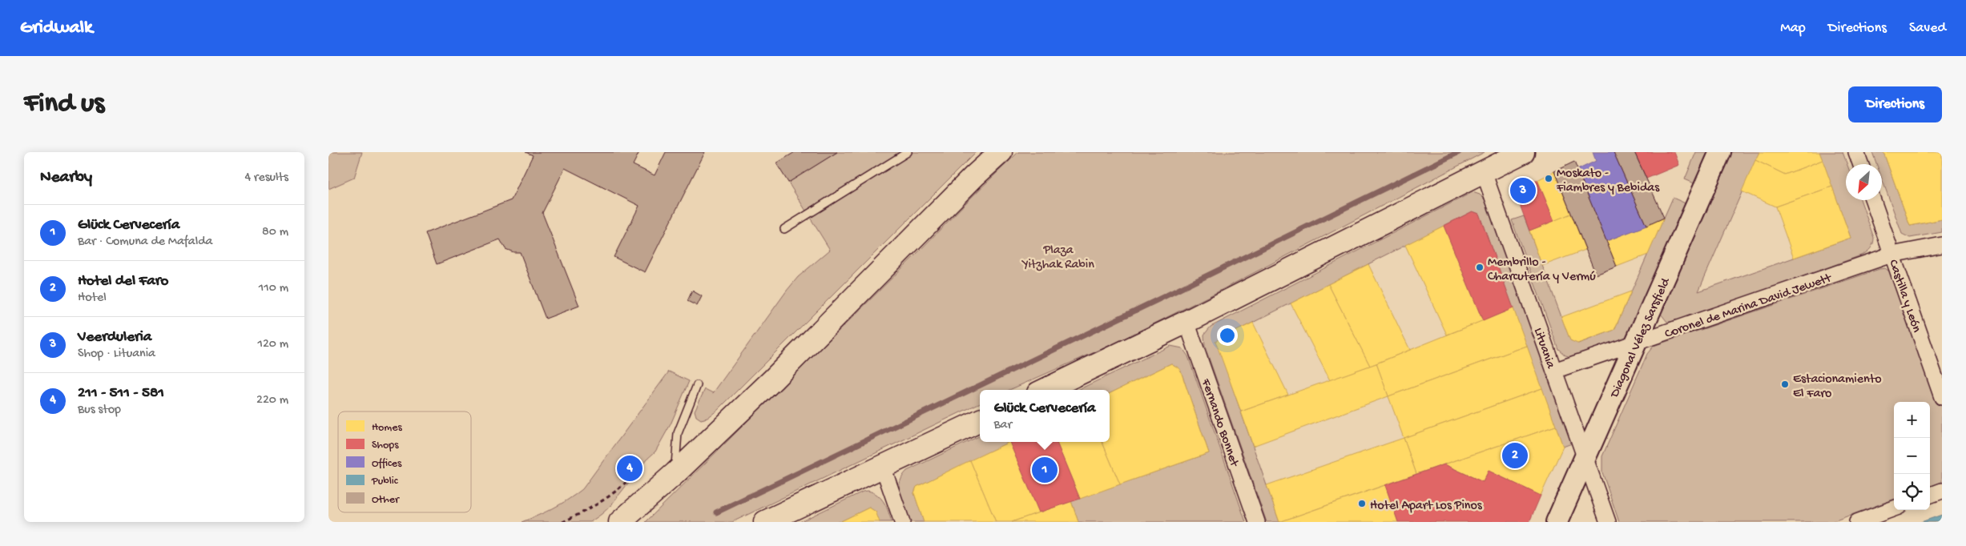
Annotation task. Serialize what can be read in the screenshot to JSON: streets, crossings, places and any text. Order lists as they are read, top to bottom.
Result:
{
  "streets": {
    "main road": ["Diagonal Vélez Sarsfield"],
    "street": [
      "Castilla y León",
      "Coronel de Marina David Jewett",
      "Lituania",
      "Fernando Bonnet"
    ]
  },
  "crossings": [
    ["Castilla y León", "Coronel de Marina David Jewett"],
    ["Coronel de Marina David Jewett", "Diagonal Vélez Sarsfield"],
    ["Coronel de Marina David Jewett", "Lituania"],
    ["Diagonal Vélez Sarsfield", "Lituania"]
  ],
  "parks": ["Plaza Yitzhak Rabin"],
  "places": [
    "Moskato - Fiambres y Bebidas",
    "Membrillo - Charcutería y Vermú",
    "Estacionamiento El Faro",
    "Hotel Apart Los Pinos"
  ],
  "legend": [
    "Homes",
    "Shops",
    "Offices",
    "Public",
    "Other"
  ],
  "north": "bottom left",
  "page": {
    "header": "Gridwalk",
    "nav": ["Map", "Directions", "Saved"],
    "buttons": "Directions",
    "title": "Find us",
    "heading": ["Nearby", "4 results"],
    "pins": [
      "3",
      "2",
      "4",
      "1"
    ],
    "list": [
      {
        "mark": "1",
        "name": "Glück Cervecería",
        "note": "Bar · Comuna de Mafalda",
        "value": "80 m"
      },
      {
        "mark": "2",
        "name": "Hotel del Faro",
        "note": "Hotel",
        "value": "110 m"
      },
      {
        "mark": "3",
        "name": "Veerduleria",
        "note": "Shop · Lituania",
        "value": "120 m"
      },
      {
        "mark": "4",
        "name": "211 - 511 - 581",
        "note": "Bus stop",
        "value": "220 m"
      }
    ],
    "popup": ["Glück Cervecería", "Bar"],
    "map_buttons": ["+", "−"]
  }
}
